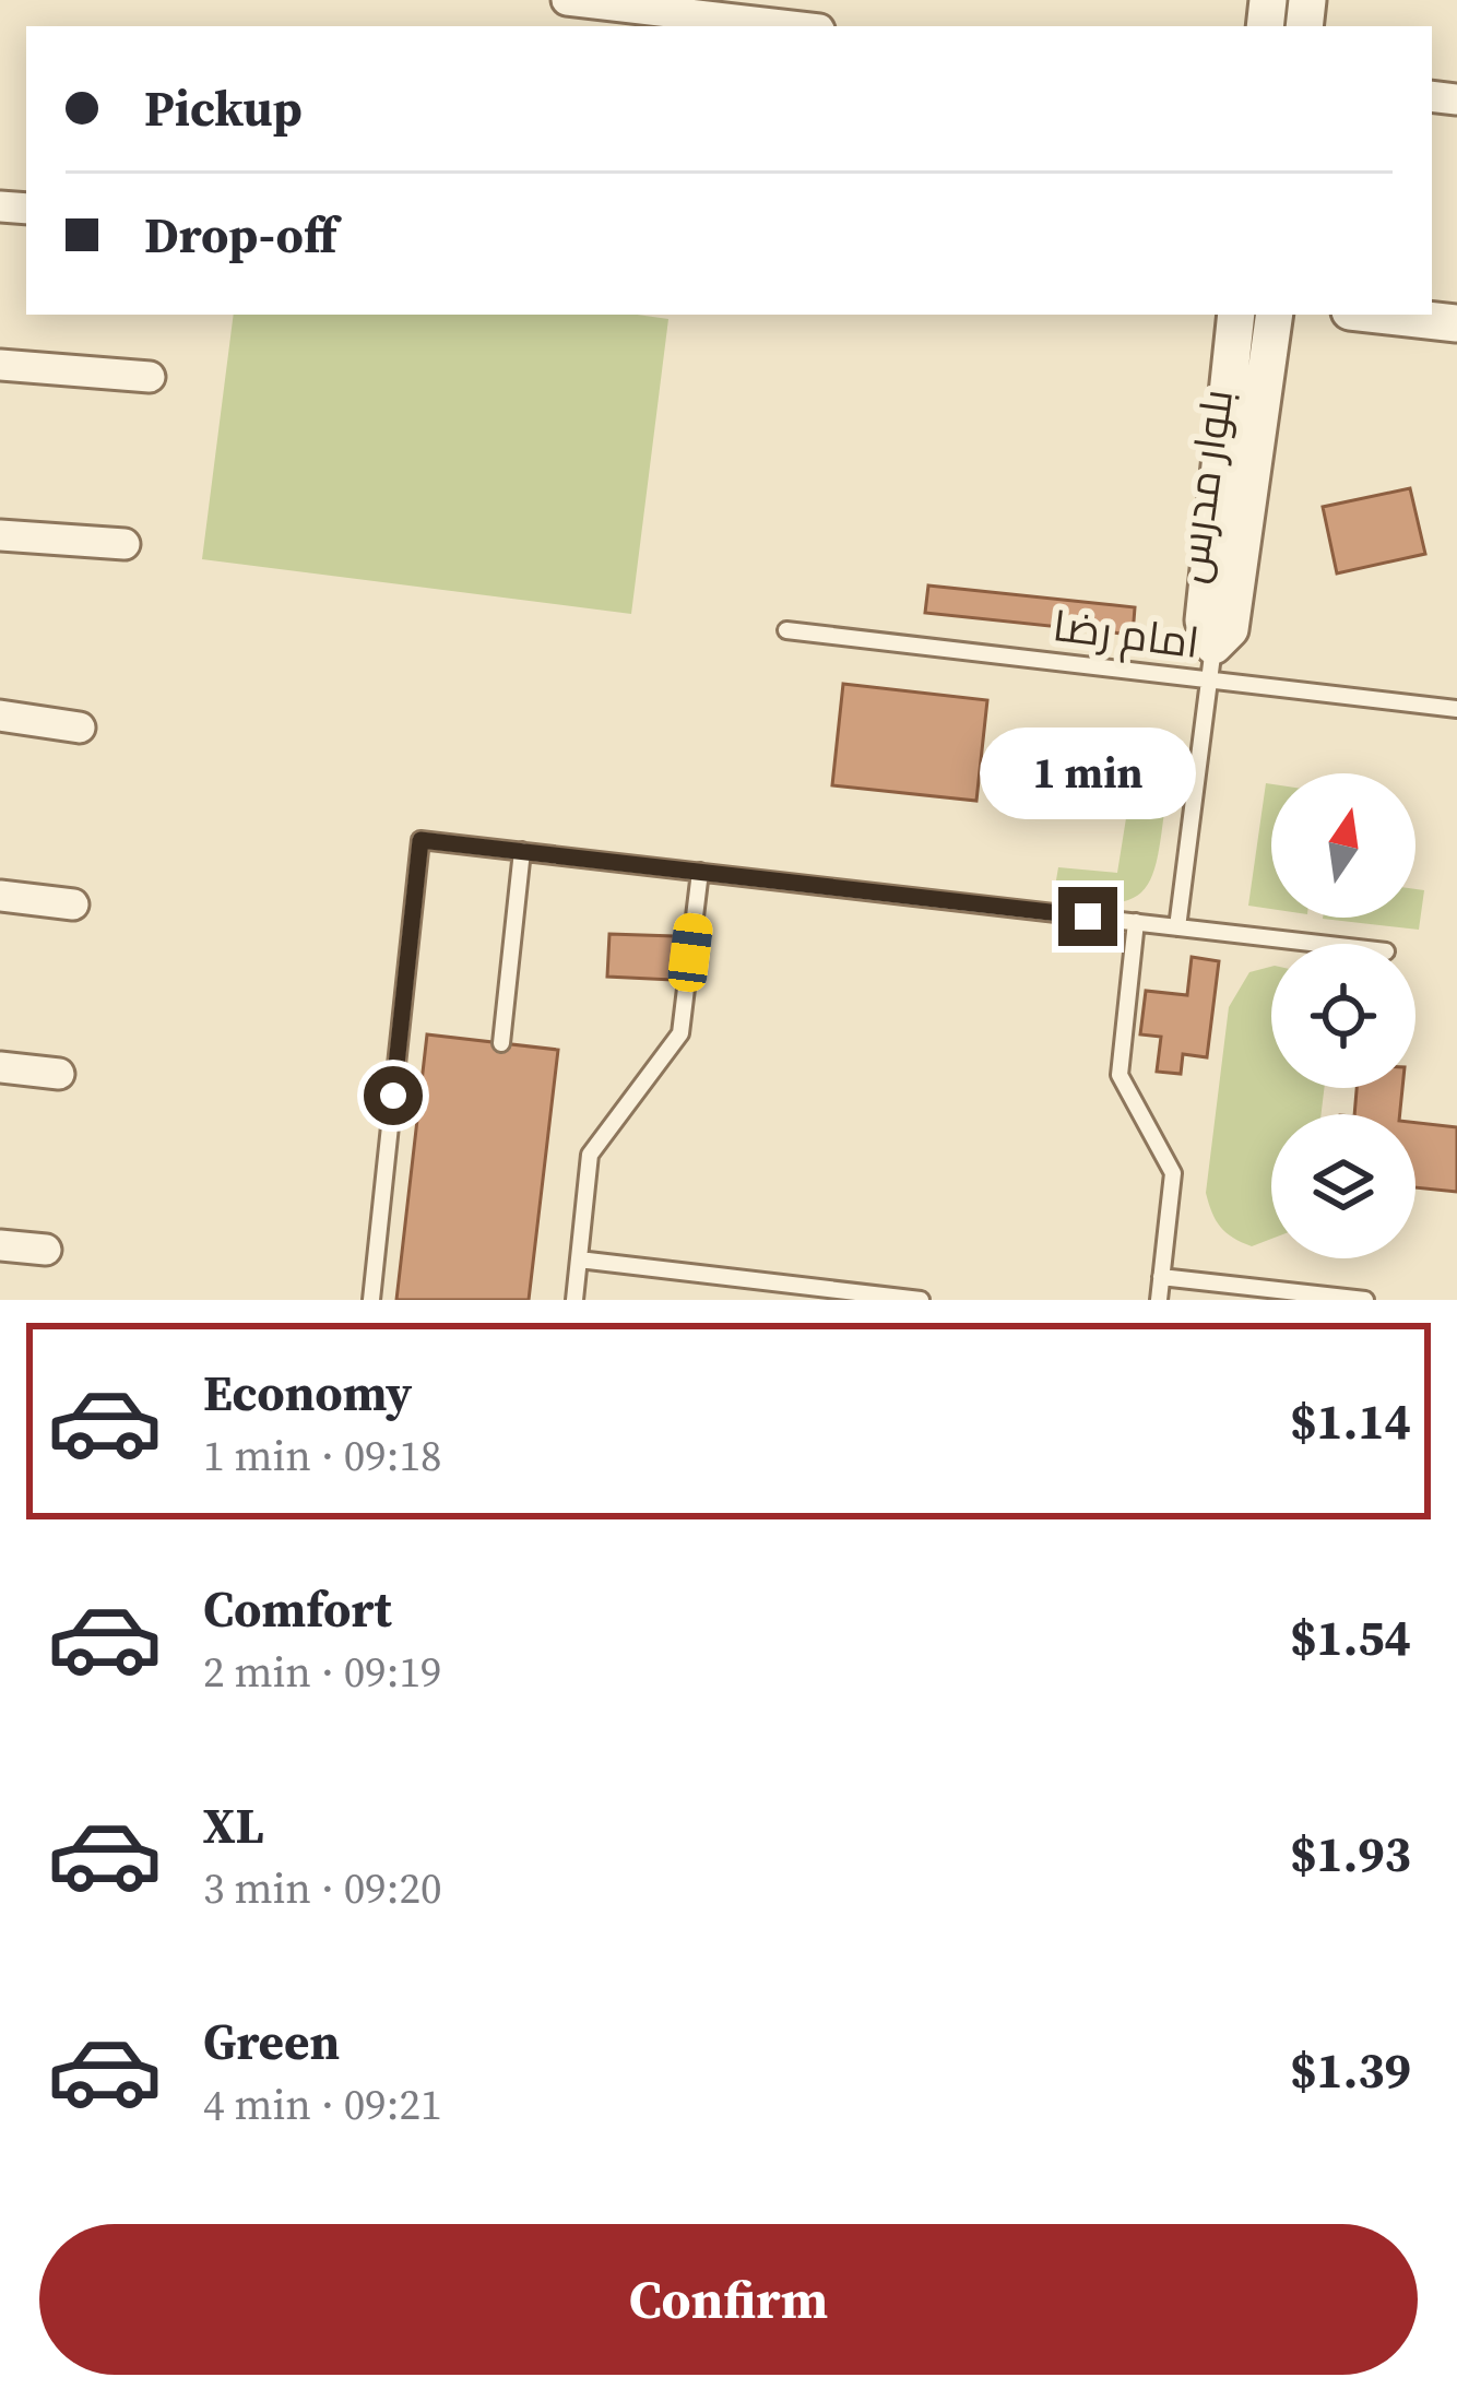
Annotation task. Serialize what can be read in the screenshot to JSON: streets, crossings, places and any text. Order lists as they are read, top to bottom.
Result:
{
  "streets": {
    "street": ["بلوار مدرس"],
    "lane": ["امام رضا"]
  },
  "crossings": [
    ["بلوار مدرس", "امام رضا"]
  ],
  "north": "top",
  "page": {
    "banner": ["Pickup", "Drop-off"],
    "bubble": "1 min",
    "list": [
      {
        "name": "Economy",
        "note": "1 min · 09:18",
        "value": "$1.14"
      },
      {
        "name": "Comfort",
        "note": "2 min · 09:19",
        "value": "$1.54"
      },
      {
        "name": "XL",
        "note": "3 min · 09:20",
        "value": "$1.93"
      },
      {
        "name": "Green",
        "note": "4 min · 09:21",
        "value": "$1.39"
      }
    ],
    "buttons": "Confirm"
  }
}
